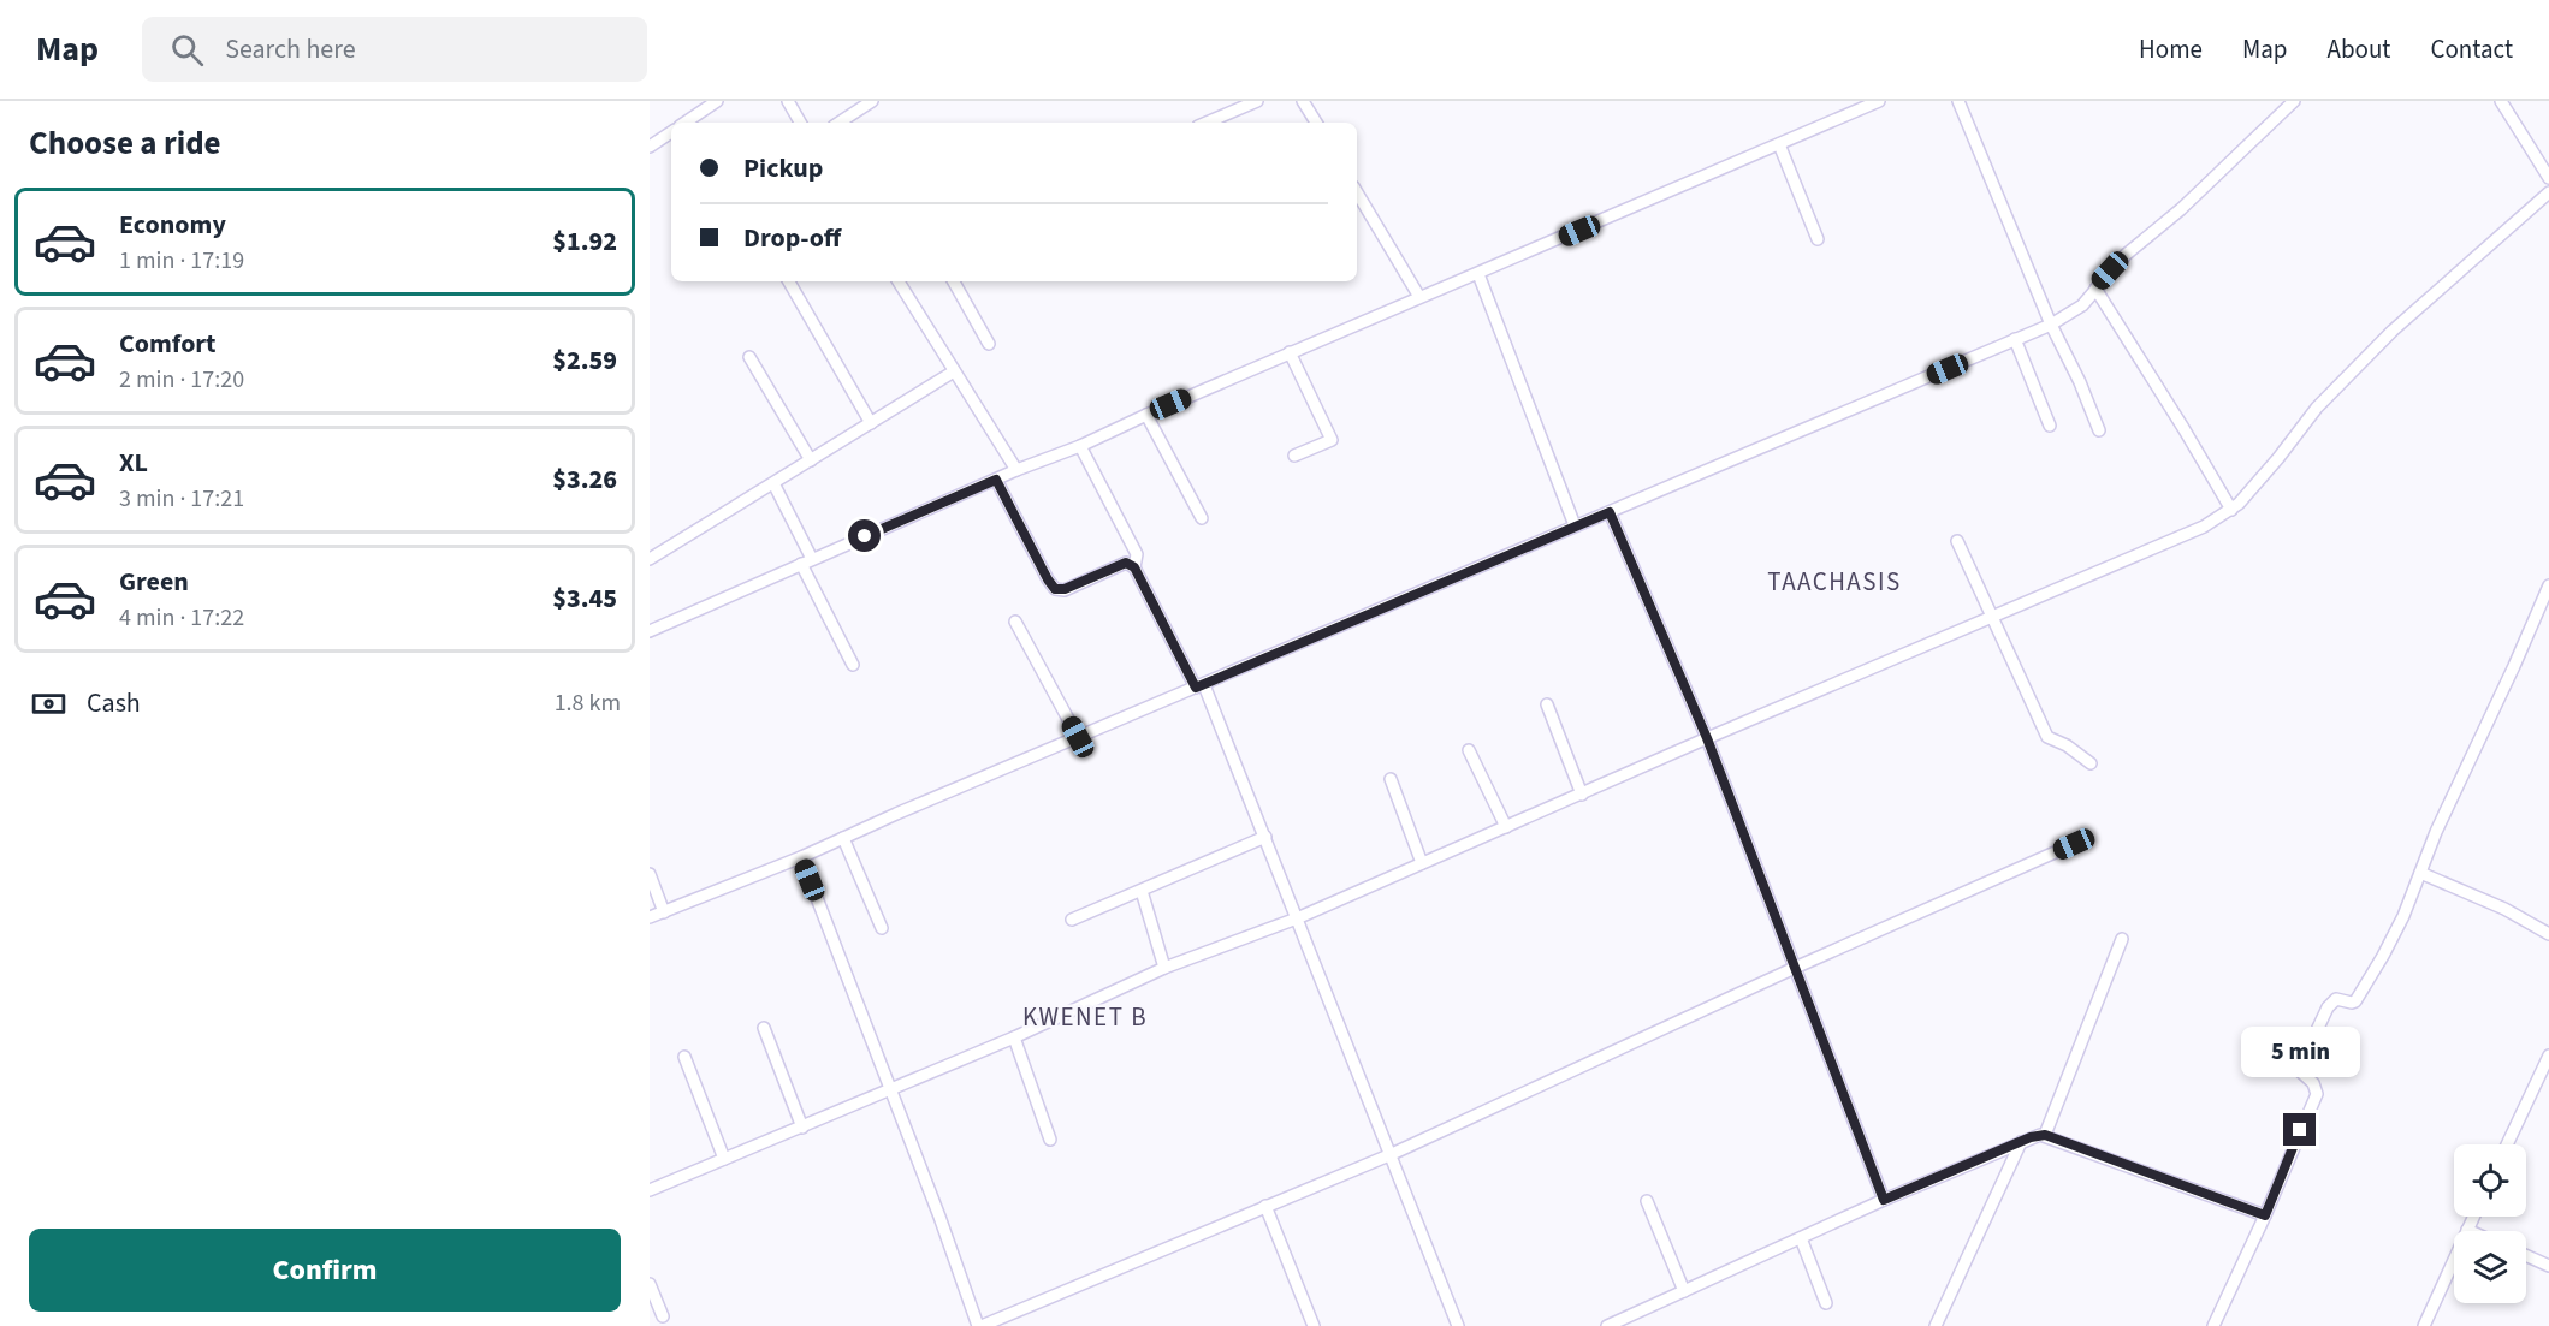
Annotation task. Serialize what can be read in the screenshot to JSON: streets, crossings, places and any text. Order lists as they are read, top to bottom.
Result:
{
  "districts": ["TAACHASIS", "KWENET B"],
  "page": {
    "header": "Map",
    "search": "Search here",
    "nav": [
      "Home",
      "Map",
      "About",
      "Contact"
    ],
    "heading": "Choose a ride",
    "banner": ["Pickup", "Drop-off"],
    "list": [
      {
        "name": "Economy",
        "note": "1 min · 17:19",
        "value": "$1.92"
      },
      {
        "name": "Comfort",
        "note": "2 min · 17:20",
        "value": "$2.59"
      },
      {
        "name": "XL",
        "note": "3 min · 17:21",
        "value": "$3.26"
      },
      {
        "name": "Green",
        "note": "4 min · 17:22",
        "value": "$3.45"
      }
    ],
    "pay": ["Cash", "1.8 km"],
    "bubble": "5 min",
    "buttons": "Confirm"
  }
}
